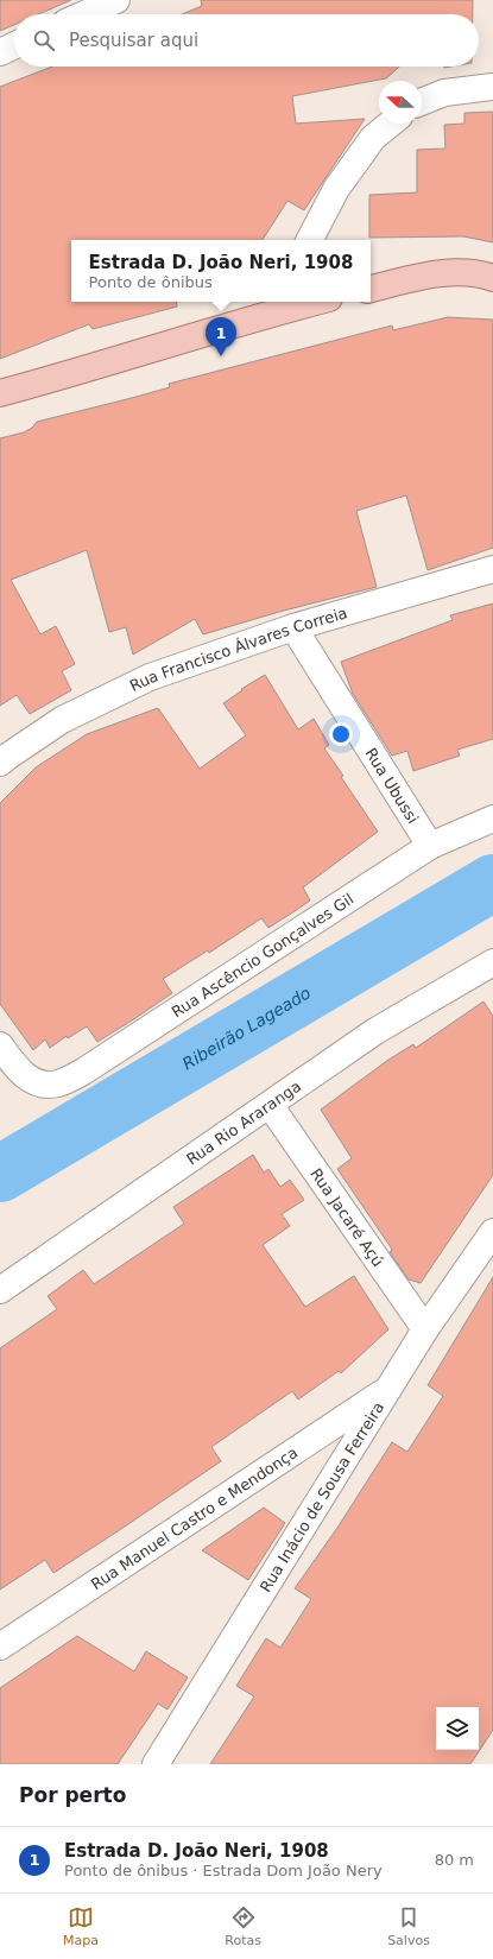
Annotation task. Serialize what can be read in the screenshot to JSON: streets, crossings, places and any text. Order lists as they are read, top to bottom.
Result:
{
  "streets": {
    "street": [
      "Rua Francisco Álvares Correia",
      "Rua Ubussi",
      "Rua Ascêncio Gonçalves Gil",
      "Rua Rio Araranga",
      "Rua Jacaré Açú",
      "Rua Inácio de Sousa Ferreira",
      "Rua Manuel Castro e Mendonça"
    ]
  },
  "crossings": [
    ["Rua Francisco Álvares Correia", "Rua Ubussi"],
    ["Rua Ubussi", "Rua Ascêncio Gonçalves Gil"],
    ["Rua Rio Araranga", "Rua Jacaré Açú"],
    ["Rua Jacaré Açú", "Rua Inácio de Sousa Ferreira"],
    ["Rua Inácio de Sousa Ferreira", "Rua Manuel Castro e Mendonça"]
  ],
  "water": ["Ribeirão Lageado"],
  "north": "left",
  "page": {
    "search": "Pesquisar aqui",
    "popup": ["Estrada D. João Neri, 1908", "Ponto de ônibus"],
    "pins": "1",
    "heading": "Por perto",
    "list": [
      {
        "mark": "1",
        "name": "Estrada D. João Neri, 1908",
        "note": "Ponto de ônibus · Estrada Dom João Nery",
        "value": "80 m"
      }
    ],
    "nav": ["Mapa", "Rotas", "Salvos"]
  }
}
